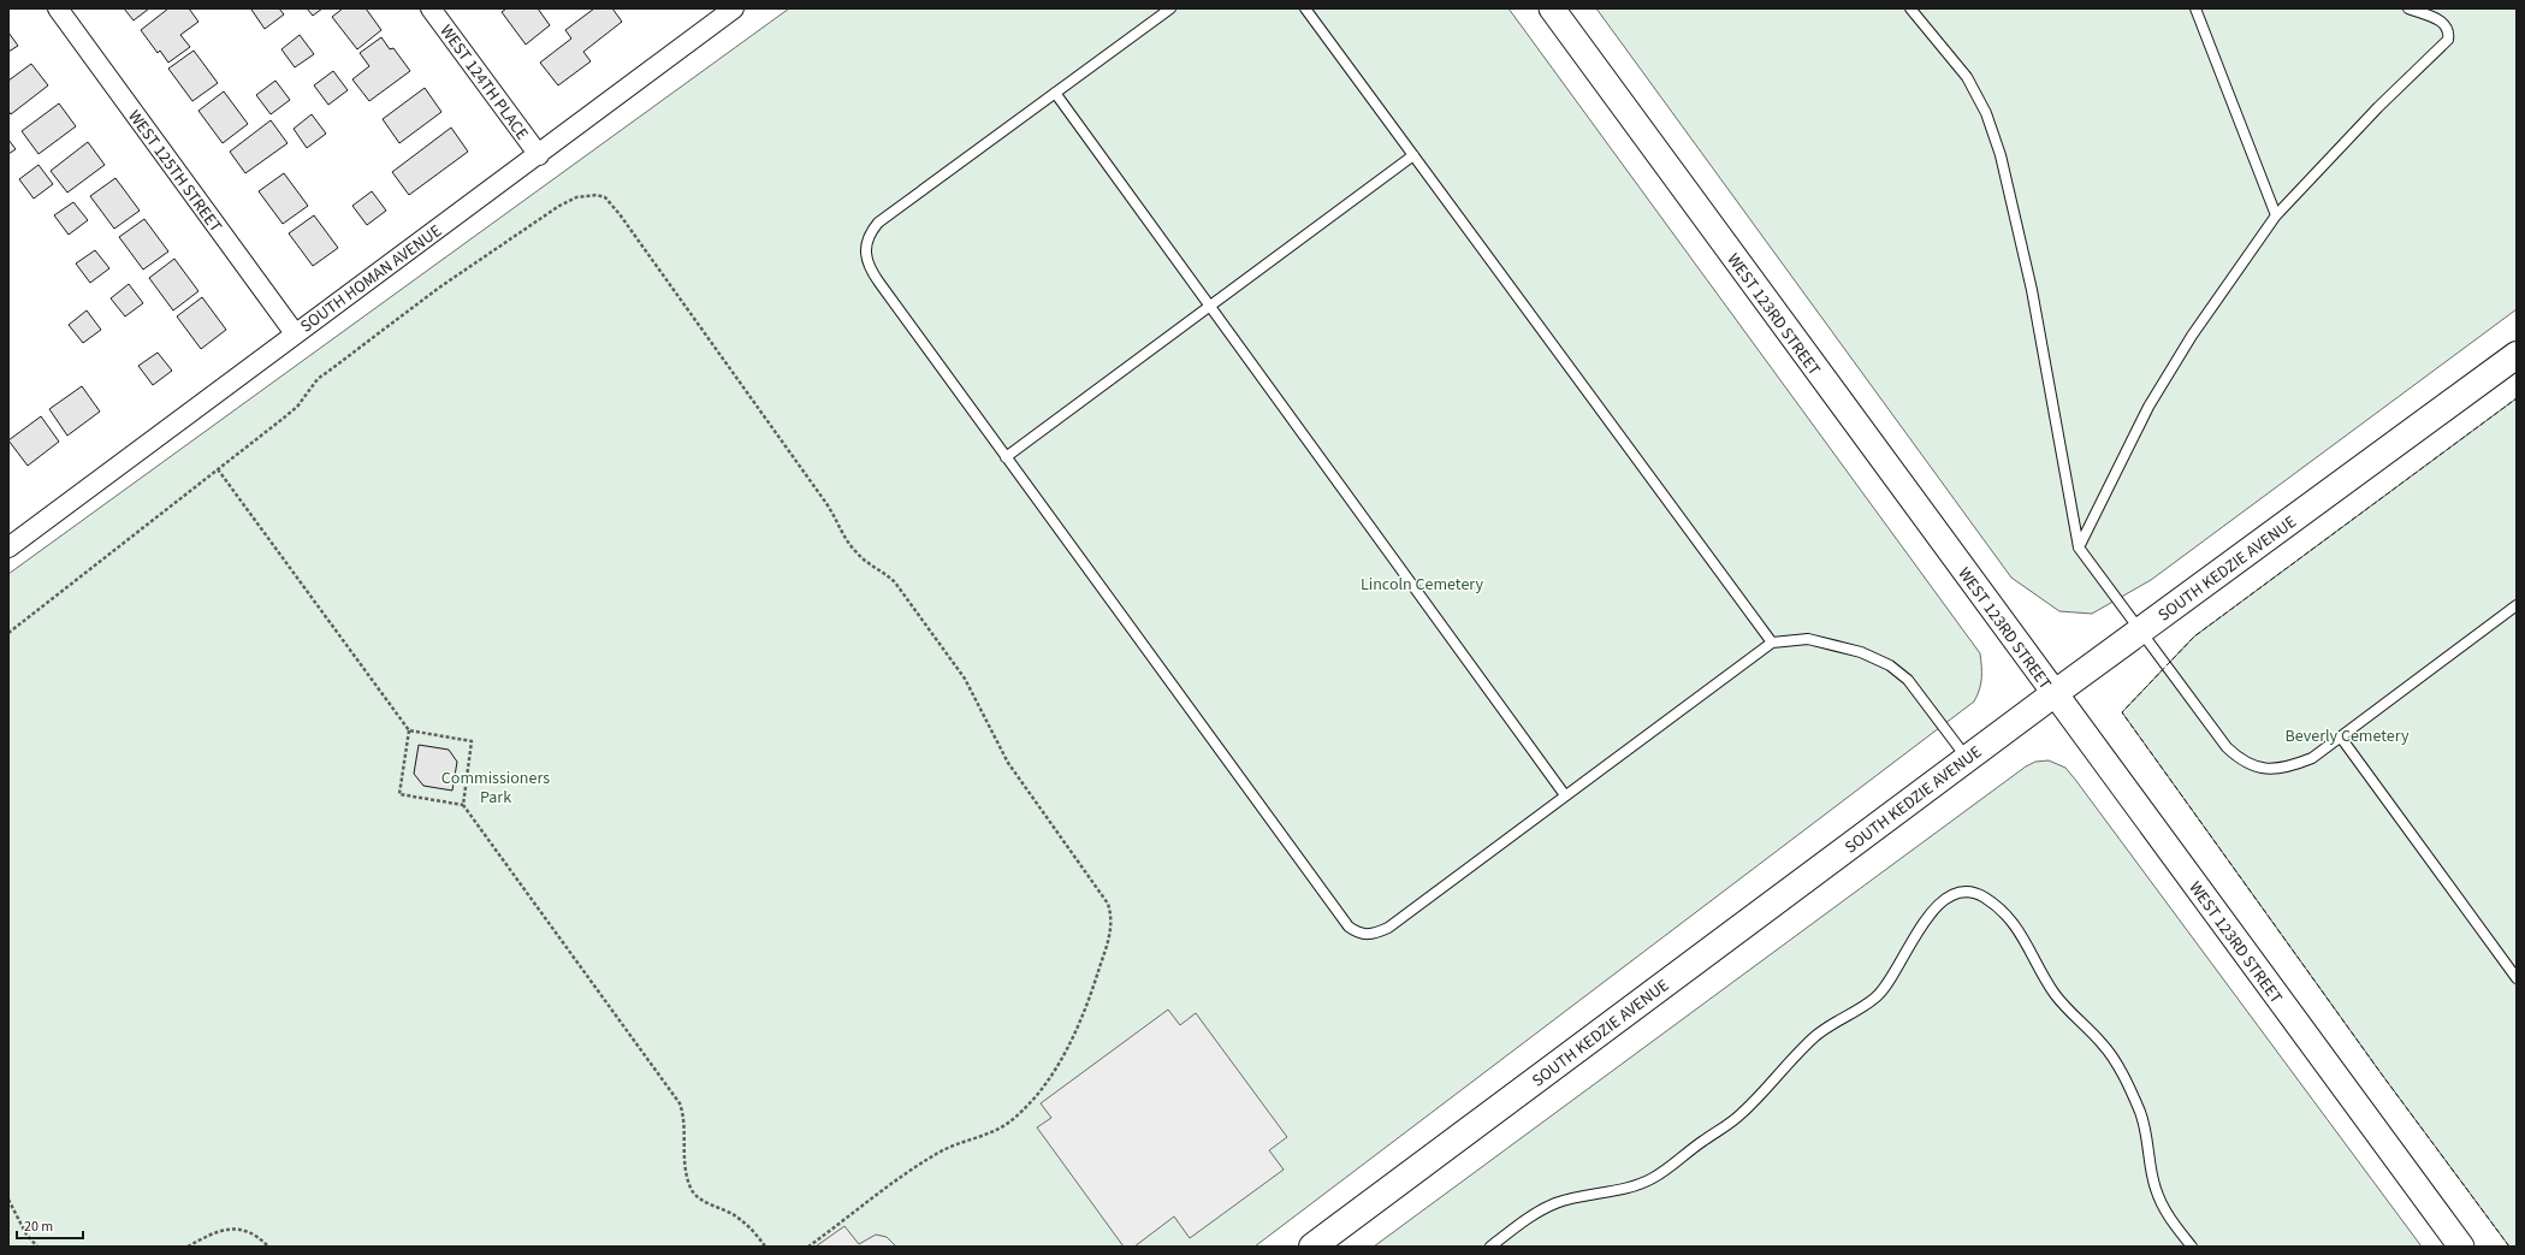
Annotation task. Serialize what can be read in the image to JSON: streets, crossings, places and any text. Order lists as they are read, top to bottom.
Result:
{
  "streets": {
    "main road": ["SOUTH KEDZIE AVENUE"],
    "street": [
      "WEST 124TH PLACE",
      "WEST 125TH STREET",
      "SOUTH HOMAN AVENUE",
      "WEST 123RD STREET"
    ]
  },
  "crossings": [
    ["WEST 124TH PLACE", "SOUTH HOMAN AVENUE"],
    ["WEST 125TH STREET", "SOUTH HOMAN AVENUE"],
    ["WEST 123RD STREET", "SOUTH KEDZIE AVENUE"]
  ],
  "parks": ["Lincoln Cemetery", "Beverly Cemetery", "Commissioners Park"],
  "scale_bar": "20 m"
}
